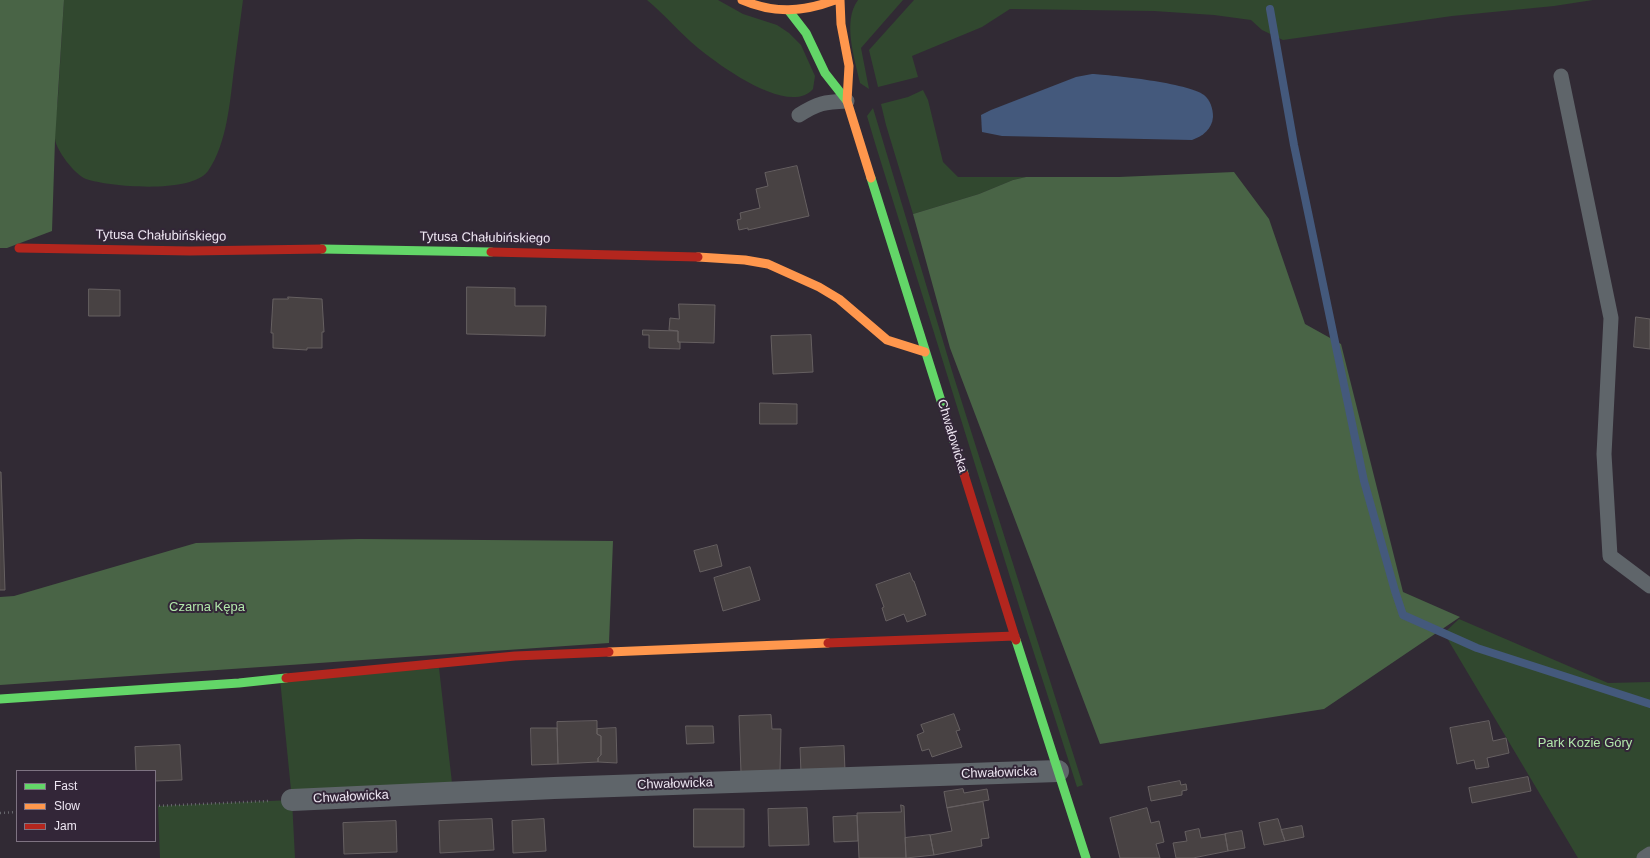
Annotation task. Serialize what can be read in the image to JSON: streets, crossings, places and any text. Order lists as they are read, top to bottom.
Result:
{
  "streets": {
    "street": ["Tytusa Chałubińskiego", "Chwałowicka"]
  },
  "crossings": [
    ["Tytusa Chałubińskiego", "Chwałowicka"]
  ],
  "parks": ["Czarna Kępa", "Park Kozie Góry"],
  "legend": ["Fast", "Slow", "Jam"]
}
